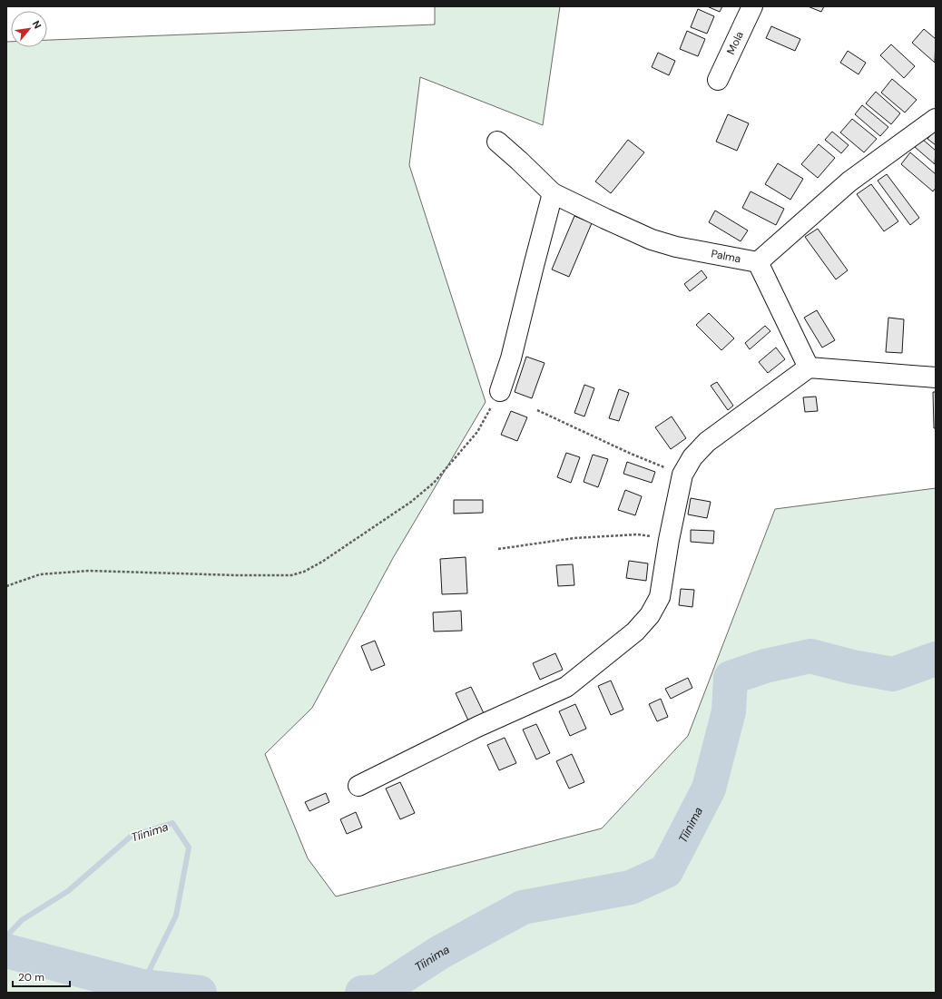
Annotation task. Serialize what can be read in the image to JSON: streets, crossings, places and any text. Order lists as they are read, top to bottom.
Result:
{
  "streets": {
    "street": ["Mola", "Palma"]
  },
  "water": ["Tíinima"],
  "scale_bar": "20 m",
  "north": "top right"
}
